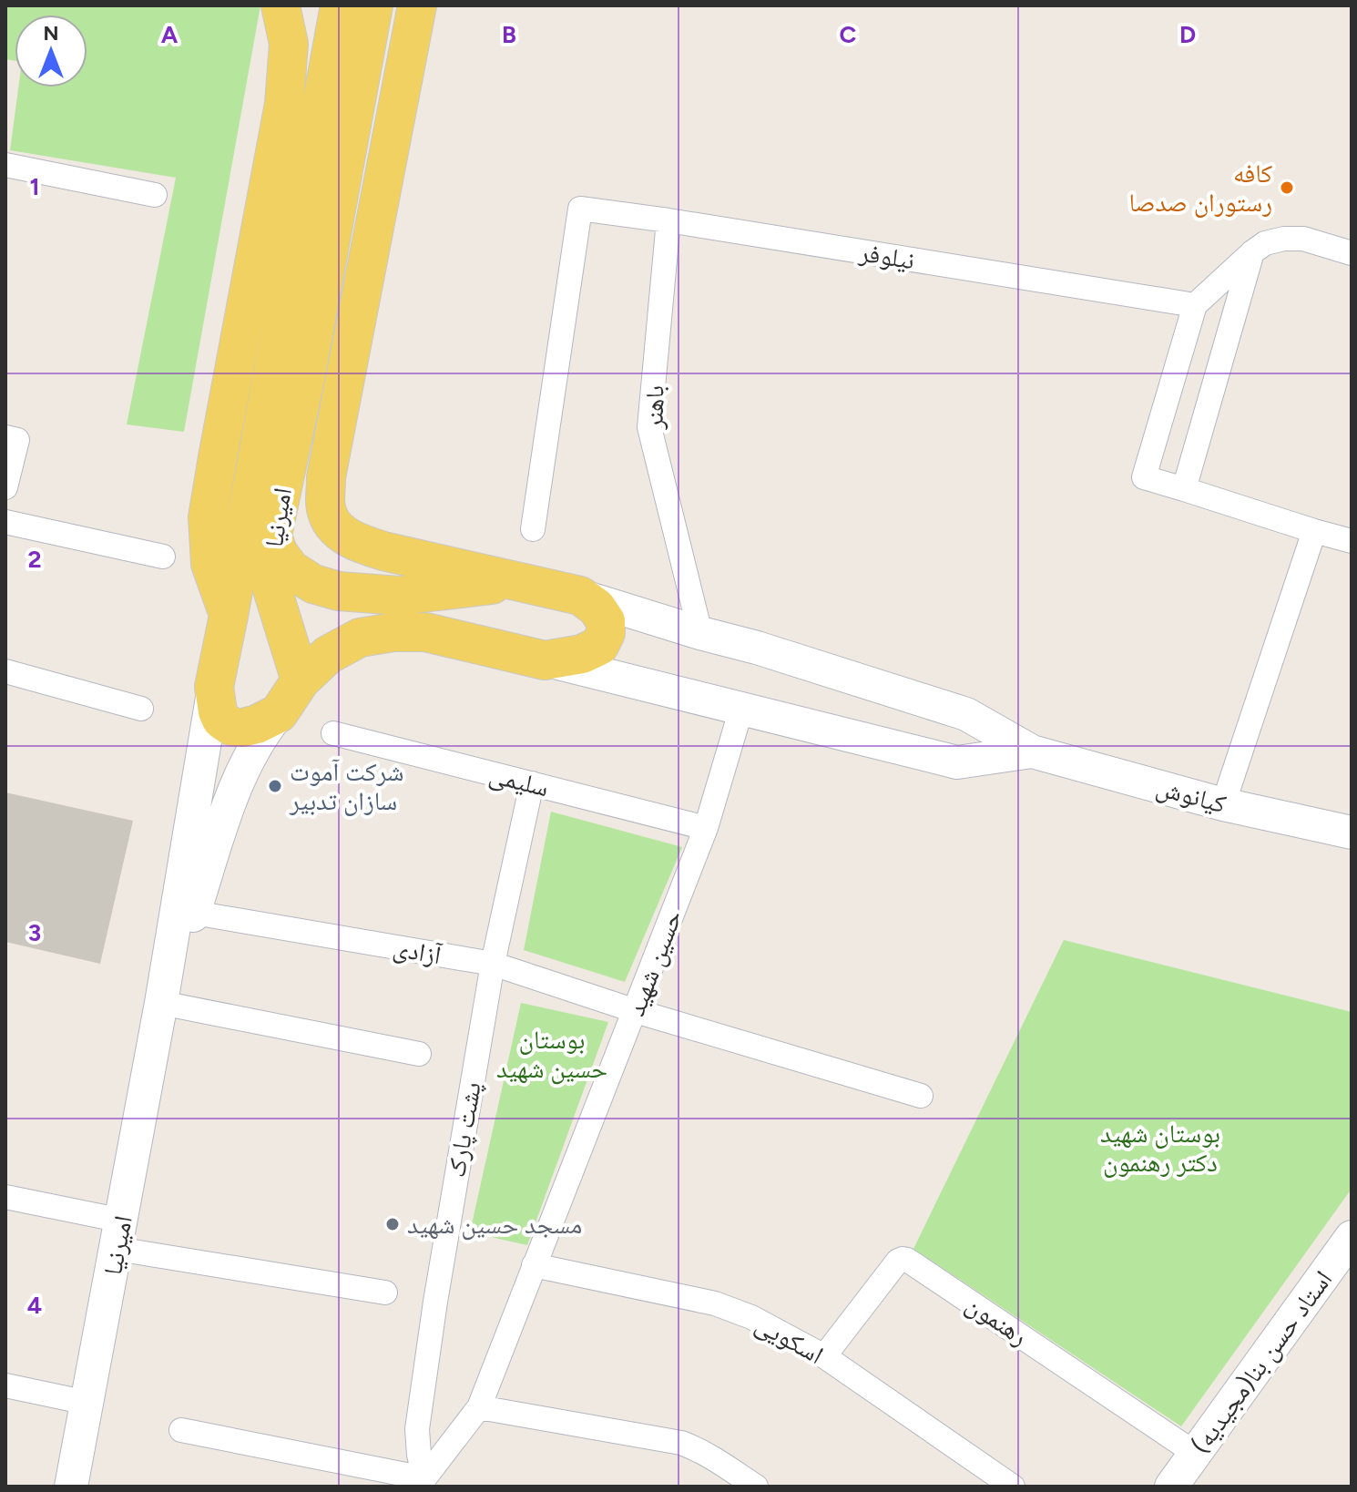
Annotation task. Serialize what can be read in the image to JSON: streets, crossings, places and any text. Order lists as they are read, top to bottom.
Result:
{
  "streets": {
    "main road": ["امیرنیا", "کیانوش", "استاد حسن بنا(مجیدیه)"],
    "street": [
      "نیلوفر",
      "باهنر",
      "سلیمی",
      "آزادی",
      "حسین شهید",
      "پشت پارک",
      "رهنمون",
      "اسکویی"
    ]
  },
  "crossings": [
    ["نیلوفر", "باهنر"],
    ["امیرنیا", "آزادی"],
    ["سلیمی", "حسین شهید"],
    ["سلیمی", "پشت پارک"],
    ["آزادی", "حسین شهید"],
    ["آزادی", "پشت پارک"],
    ["حسین شهید", "پشت پارک"],
    ["حسین شهید", "اسکویی"],
    ["رهنمون", "اسکویی"],
    ["رهنمون", "استاد حسن بنا(مجیدیه)"]
  ],
  "parks": ["بوستان حسین شهید", "بوستان شهید دکتر رهنمون"],
  "places": ["کافه رستوران صدصا", "شرکت آموت سازان تدبیر", "مسجد حسین شهید"],
  "north": "top",
  "grid": {
    "columns": [
      "A",
      "B",
      "C",
      "D"
    ],
    "rows": [
      "1",
      "2",
      "3",
      "4"
    ]
  }
}
